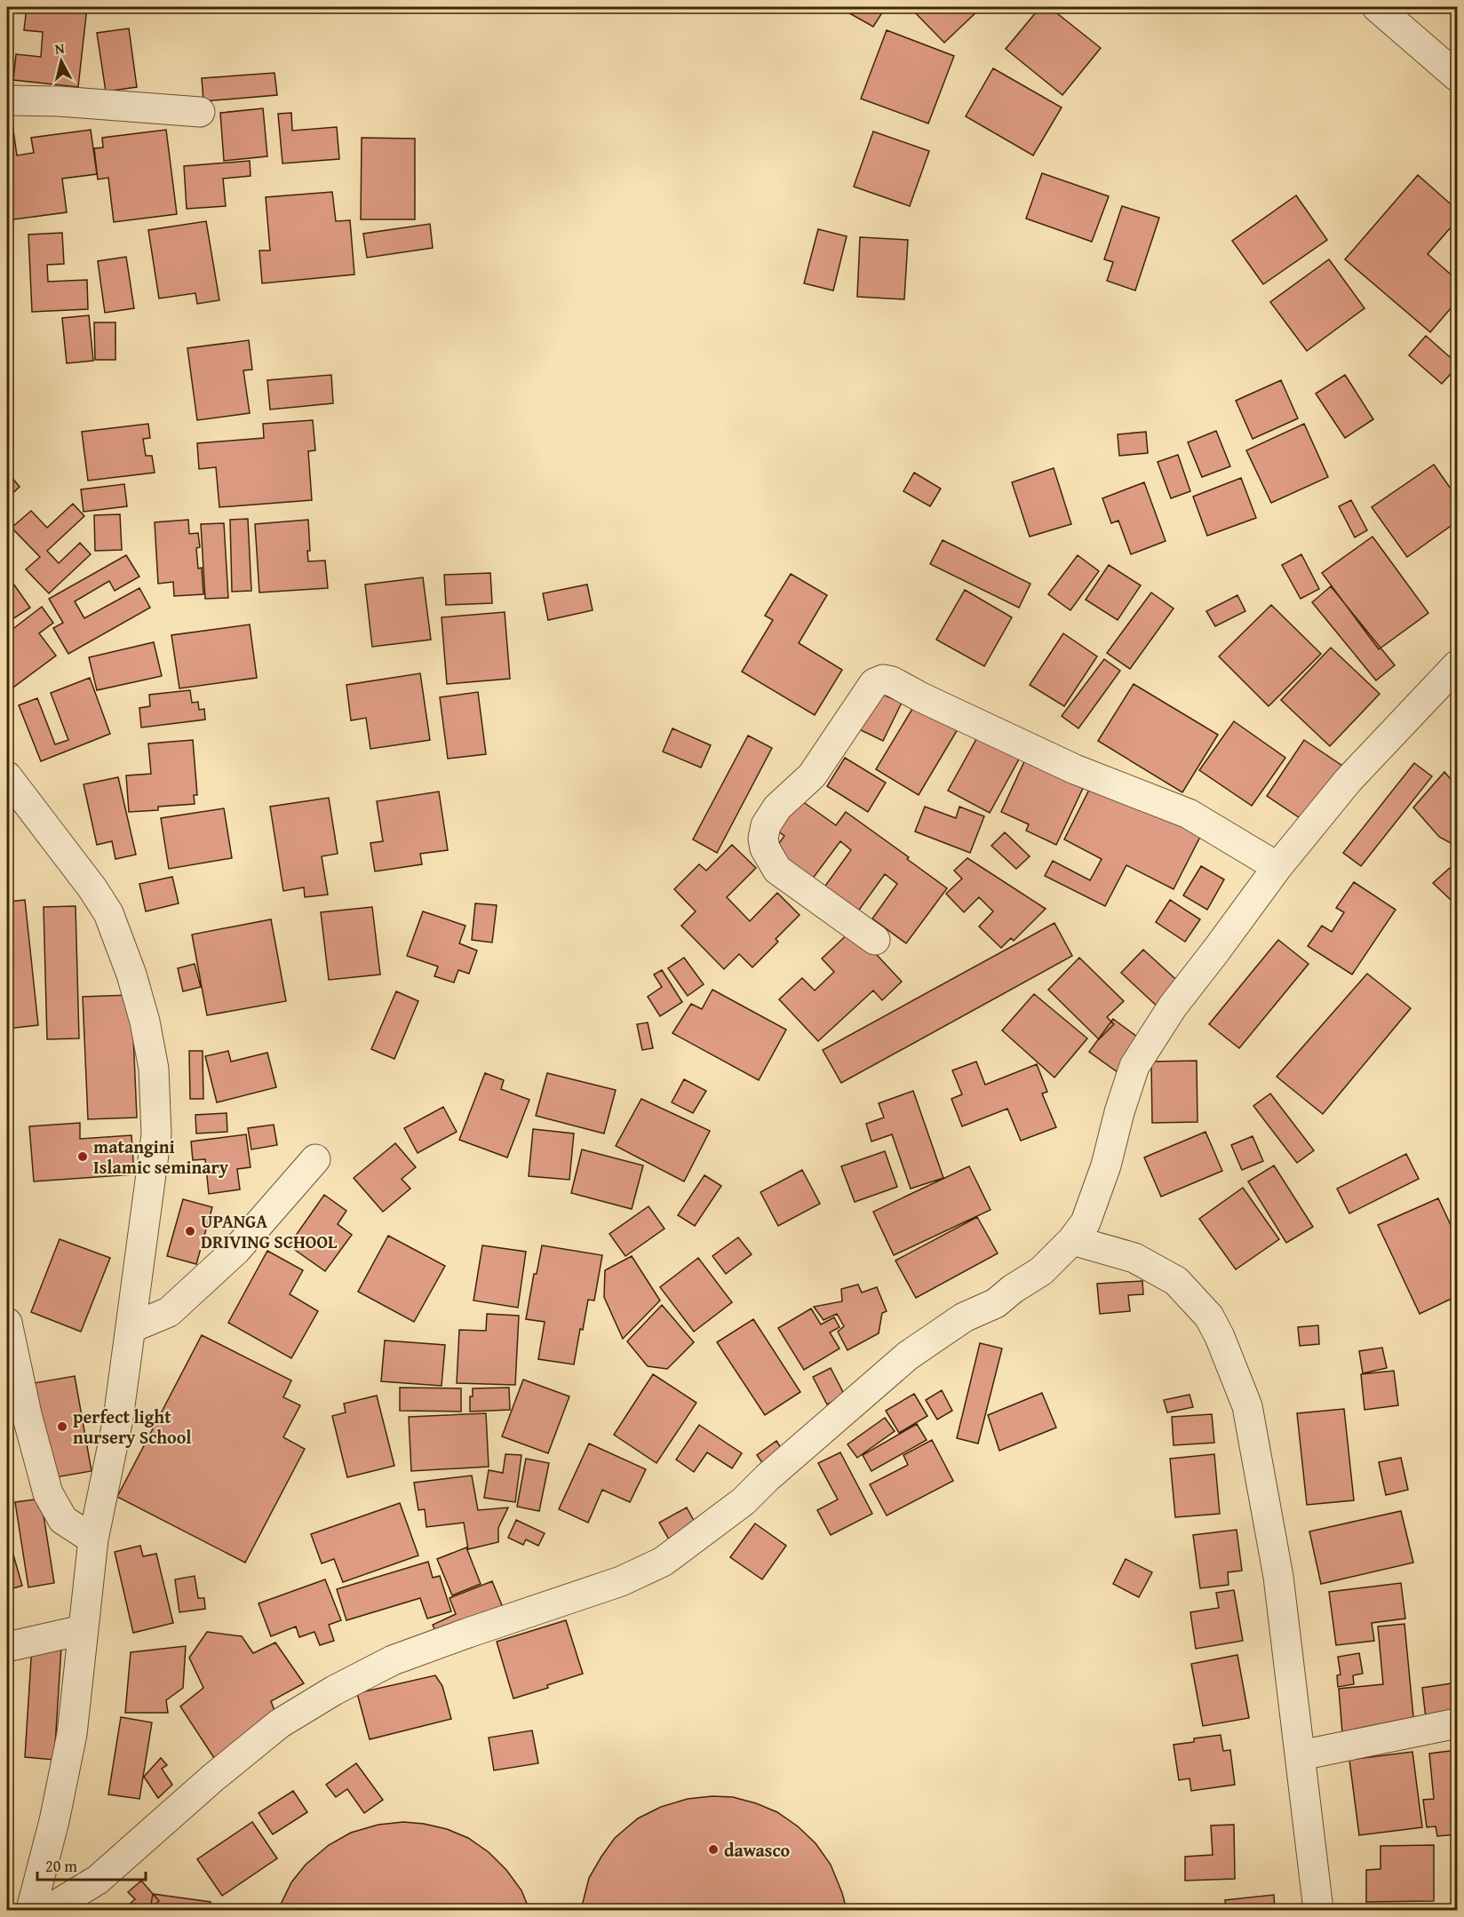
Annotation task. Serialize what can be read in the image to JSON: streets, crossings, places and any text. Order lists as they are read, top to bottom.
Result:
{
  "places": [
    "matangini Islamic seminary",
    "UPANGA DRIVING SCHOOL",
    "perfect light nursery School",
    "dawasco"
  ],
  "scale_bar": "20 m",
  "north": "top"
}
